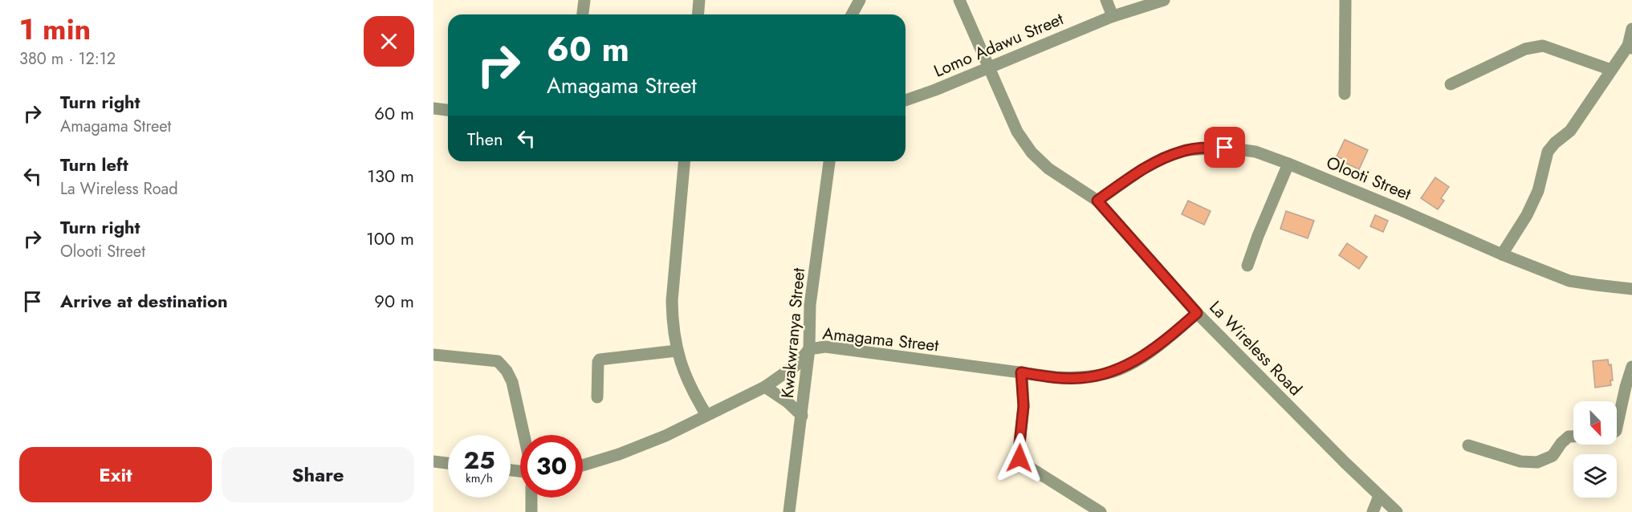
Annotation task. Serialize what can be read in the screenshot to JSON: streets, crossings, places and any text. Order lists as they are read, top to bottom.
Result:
{
  "streets": {
    "street": [
      "Lomo Adawu Street",
      "Olooti Street",
      "Kwakwranya Street",
      "Amagama Street",
      "La Wireless Road"
    ]
  },
  "crossings": [
    ["Lomo Adawu Street", "La Wireless Road"],
    ["Olooti Street", "La Wireless Road"],
    ["Kwakwranya Street", "Amagama Street"],
    ["Amagama Street", "La Wireless Road"]
  ],
  "north": "bottom right",
  "page": {
    "heading": ["1 min", "380 m · 12:12"],
    "turn": ["60 m", "Amagama Street"],
    "list": [
      {
        "name": "Turn right",
        "note": "Amagama Street",
        "value": "60 m"
      },
      {
        "name": "Turn left",
        "note": "La Wireless Road",
        "value": "130 m"
      },
      {
        "name": "Turn right",
        "note": "Olooti Street",
        "value": "100 m"
      },
      {
        "name": "Arrive at destination",
        "value": "90 m"
      }
    ],
    "then": "Then",
    "speed": "25 km/h",
    "limit": "30",
    "buttons": ["Exit", "Share"]
  }
}
